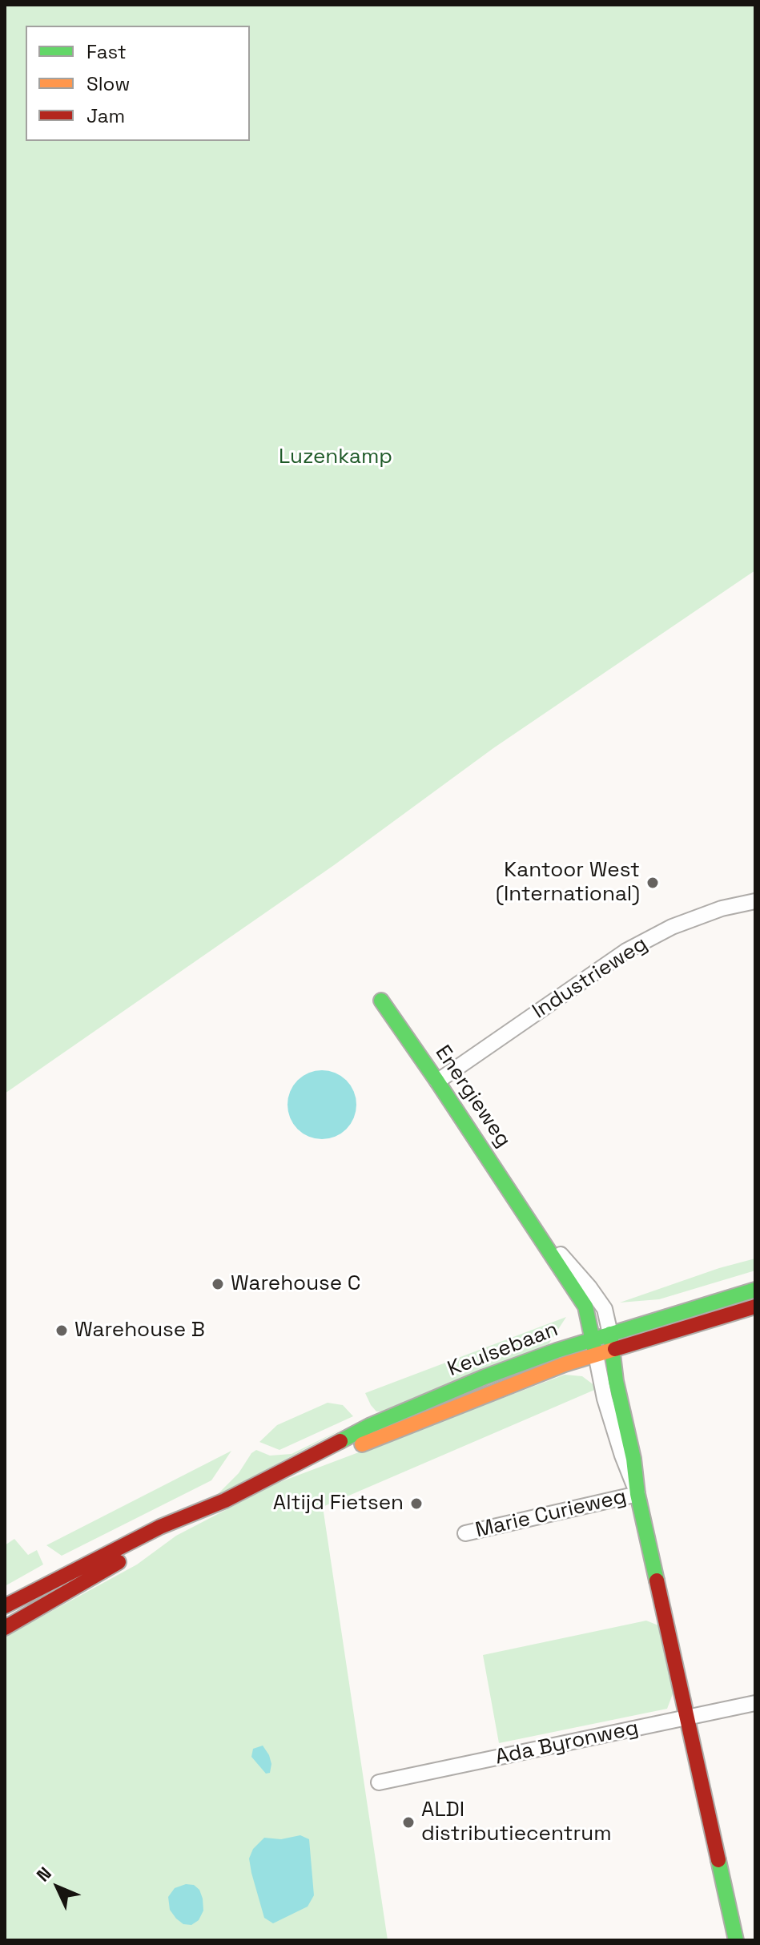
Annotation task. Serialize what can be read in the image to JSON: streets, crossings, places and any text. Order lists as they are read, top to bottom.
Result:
{
  "streets": {
    "main road": ["Energieweg", "Keulsebaan"],
    "street": ["Industrieweg", "Marie Curieweg", "Ada Byronweg"]
  },
  "crossings": [
    ["Industrieweg", "Energieweg"],
    ["Energieweg", "Keulsebaan"],
    ["Energieweg", "Marie Curieweg"],
    ["Energieweg", "Ada Byronweg"]
  ],
  "parks": ["Luzenkamp"],
  "places": [
    "Kantoor West (International)",
    "Warehouse C",
    "Warehouse B",
    "Altijd Fietsen",
    "ALDI distributiecentrum"
  ],
  "legend": ["Fast", "Slow", "Jam"],
  "north": "top left"
}
